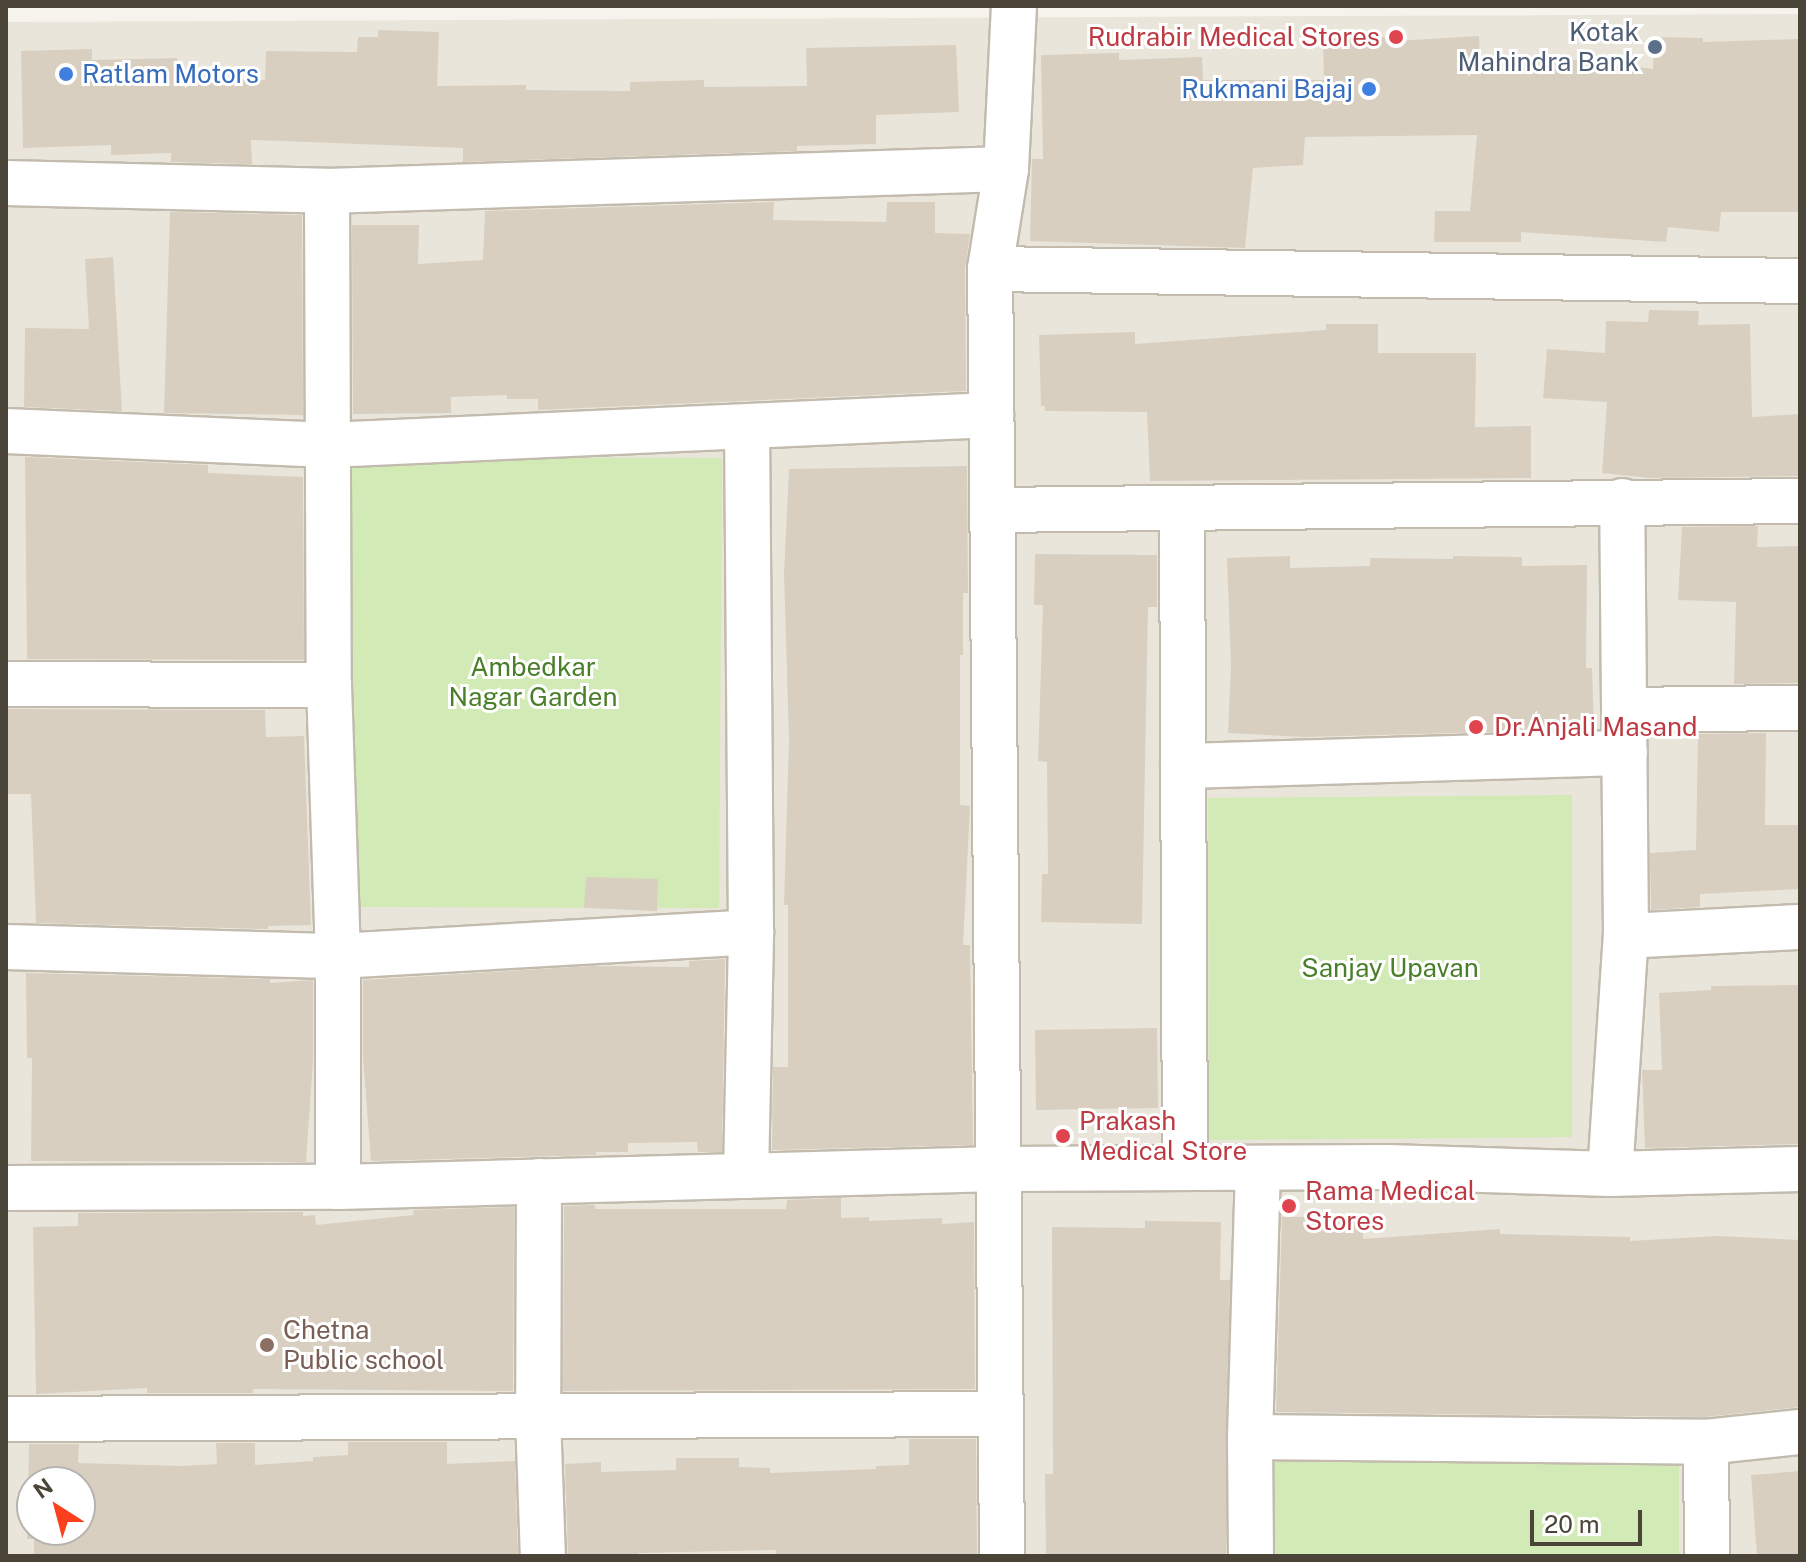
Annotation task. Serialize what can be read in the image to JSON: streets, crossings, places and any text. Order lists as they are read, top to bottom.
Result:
{
  "parks": ["Ambedkar Nagar Garden", "Sanjay Upavan"],
  "places": [
    "Rudrabir Medical Stores",
    "Kotak Mahindra Bank",
    "Ratlam Motors",
    "Rukmani Bajaj",
    "Dr.Anjali Masand",
    "Prakash Medical Store",
    "Rama Medical Stores",
    "Chetna Public school"
  ],
  "scale_bar": "20 m",
  "north": "top left"
}
